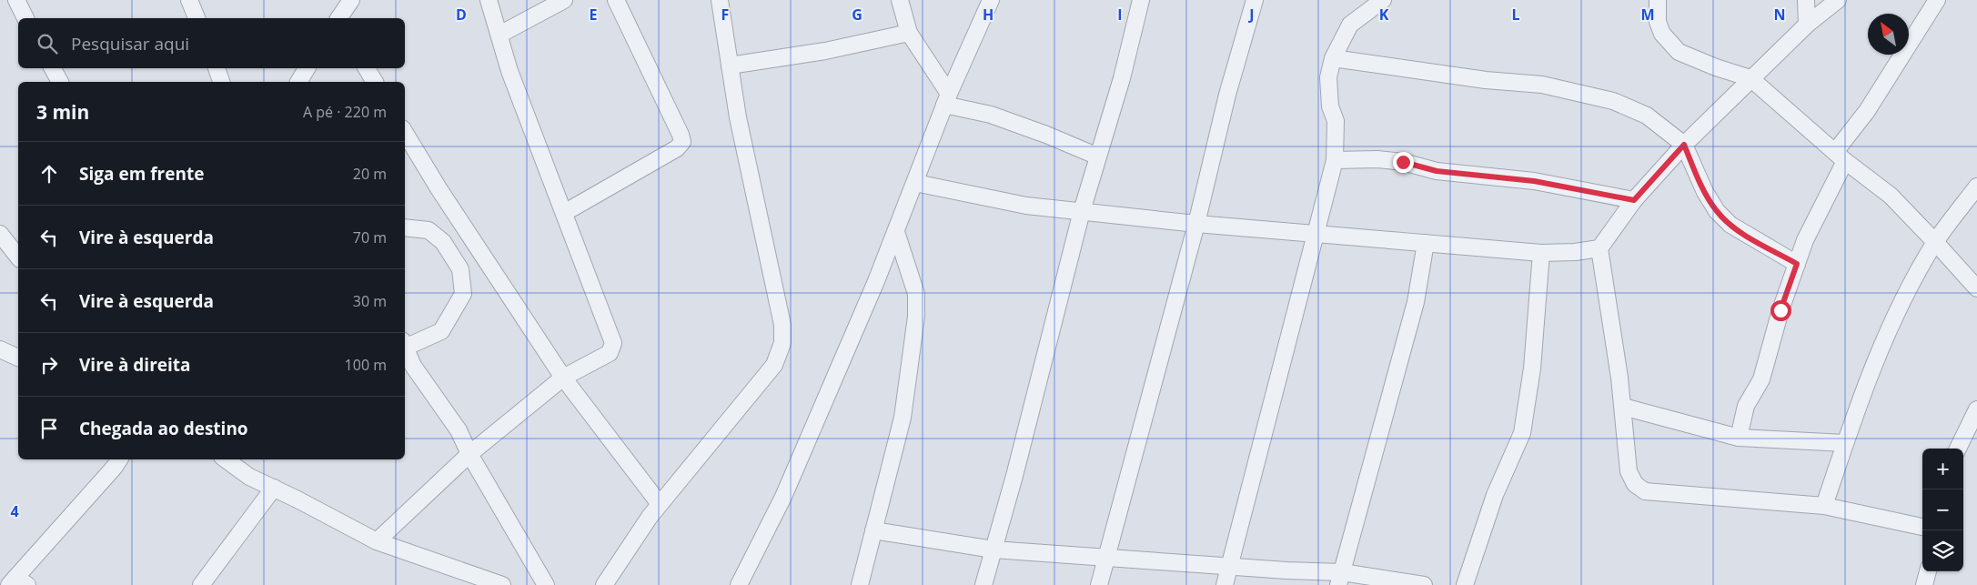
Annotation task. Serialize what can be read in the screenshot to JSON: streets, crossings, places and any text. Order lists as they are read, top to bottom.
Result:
{
  "north": "top left",
  "page": {
    "search": "Pesquisar aqui",
    "heading": ["3 min", "A pé · 220 m"],
    "list": [
      ["Siga em frente", "20 m"],
      ["Vire à esquerda", "70 m"],
      ["Vire à esquerda", "30 m"],
      ["Vire à direita", "100 m"],
      "Chegada ao destino"
    ],
    "map_buttons": ["+", "−"]
  },
  "grid": {
    "columns": [
      "D",
      "E",
      "F",
      "G",
      "H",
      "I",
      "J",
      "K",
      "L",
      "M",
      "N"
    ],
    "rows": ["4"]
  }
}
